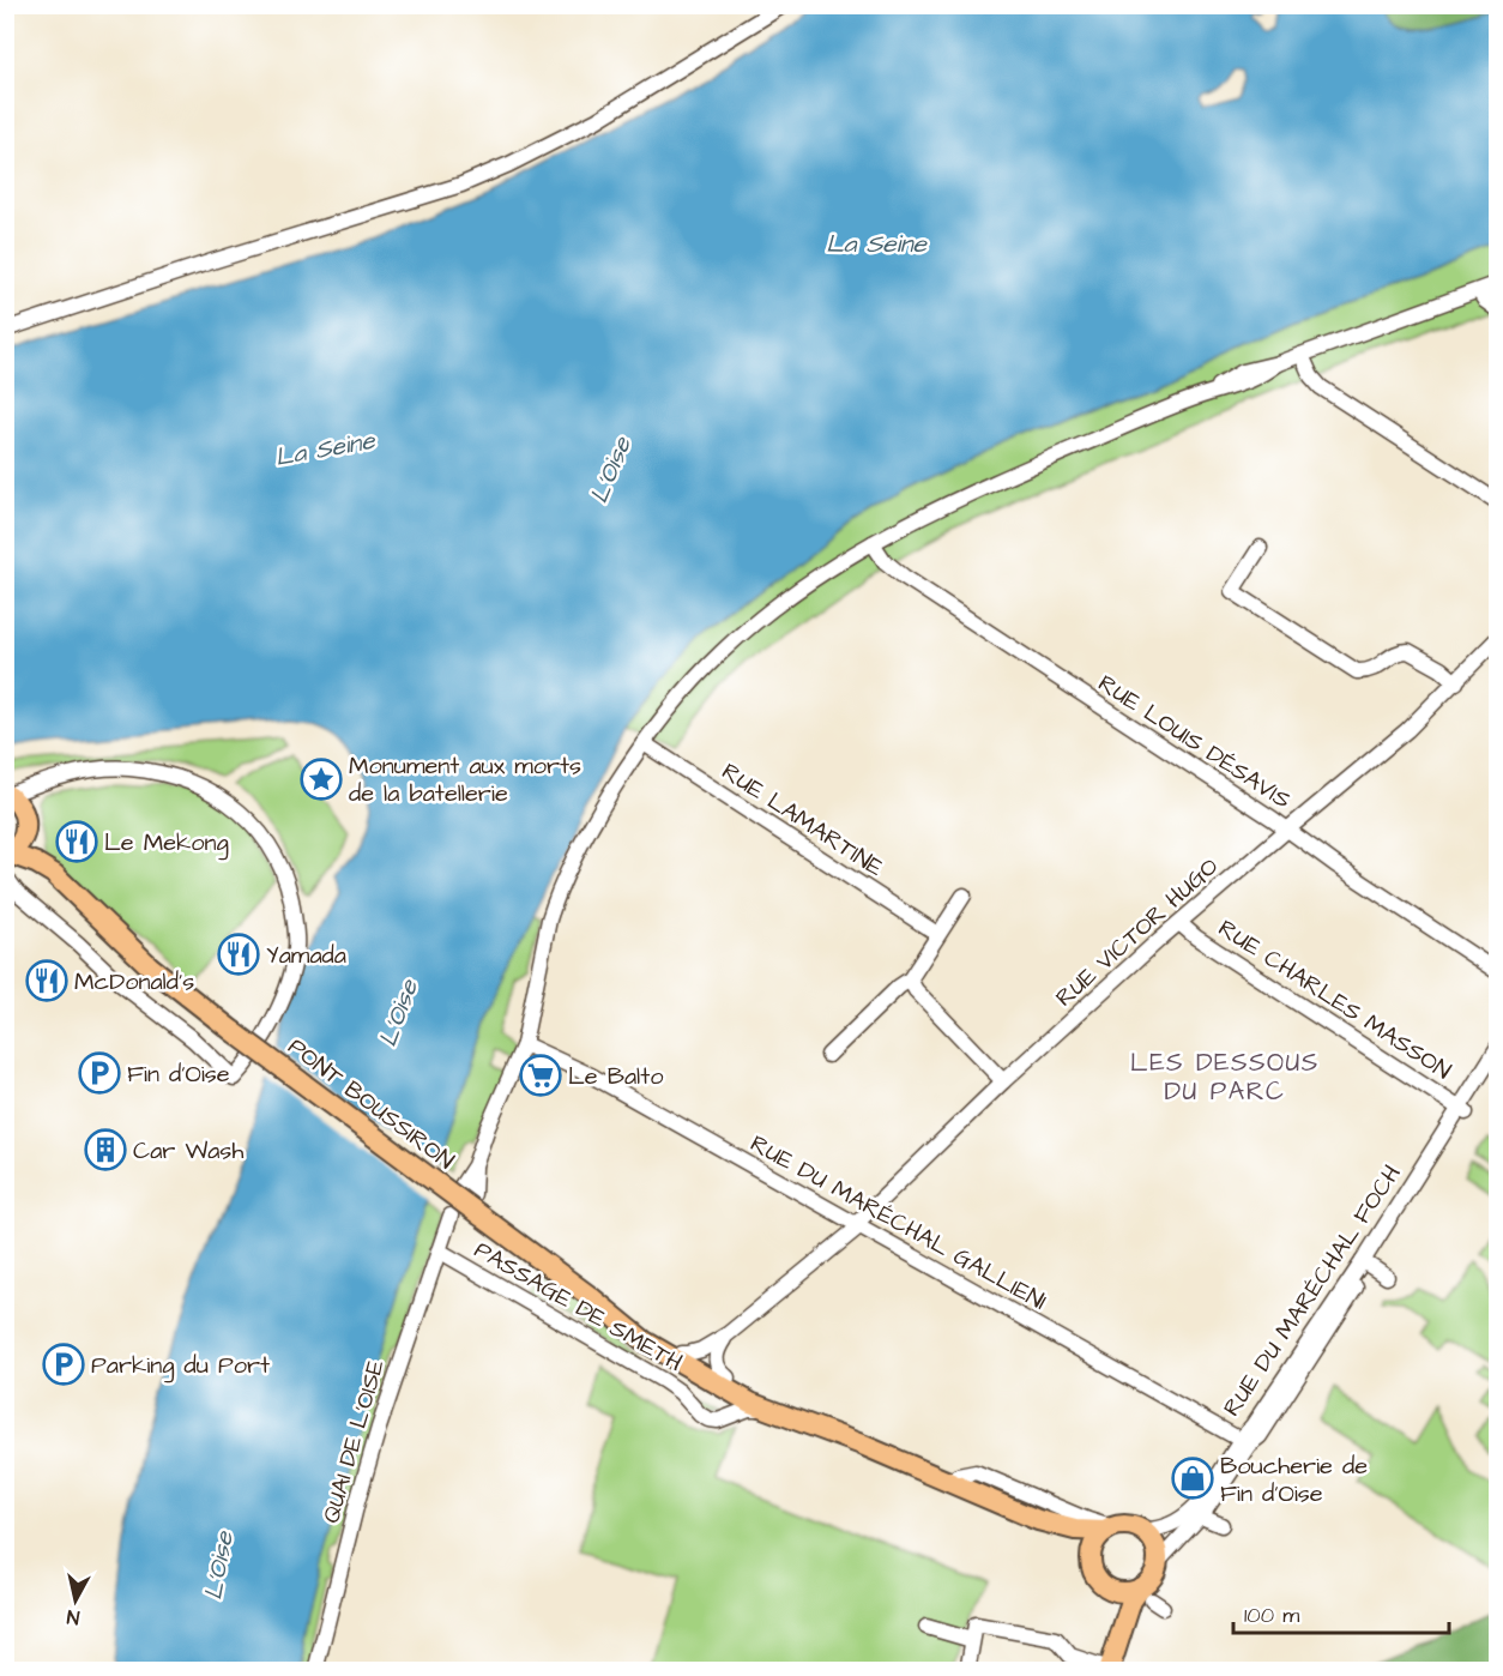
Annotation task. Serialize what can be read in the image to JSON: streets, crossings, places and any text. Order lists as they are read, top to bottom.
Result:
{
  "streets": {
    "main road": ["PONT BOUSSIRON"],
    "street": [
      "RUE LOUIS DÉSAVIS",
      "RUE LAMARTINE",
      "RUE VICTOR HUGO",
      "RUE CHARLES MASSON",
      "RUE DU MARÉCHAL GALLIENI",
      "RUE DU MARÉCHAL FOCH",
      "PASSAGE DE SMETH",
      "QUAI DE L'OISE"
    ]
  },
  "crossings": [
    ["RUE LOUIS DÉSAVIS", "RUE VICTOR HUGO"],
    ["RUE VICTOR HUGO", "RUE CHARLES MASSON"],
    ["RUE VICTOR HUGO", "RUE DU MARÉCHAL GALLIENI"],
    ["RUE CHARLES MASSON", "RUE DU MARÉCHAL FOCH"],
    ["RUE DU MARÉCHAL GALLIENI", "RUE DU MARÉCHAL FOCH"],
    ["PASSAGE DE SMETH", "QUAI DE L'OISE"]
  ],
  "districts": ["LES DESSOUS DU PARC"],
  "water": ["La Seine", "L'Oise"],
  "places": {
    "place": ["Monument aux morts de la batellerie"],
    "restaurant": ["Le Mekong", "Yamada", "McDonald's"],
    "parking": ["Fin d'Oise", "Parking du Port"],
    "supermarket": ["Le Balto"],
    "building": ["Car Wash"],
    "shop": ["Boucherie de Fin d'Oise"]
  },
  "scale_bar": "100 m",
  "north": "bottom"
}
